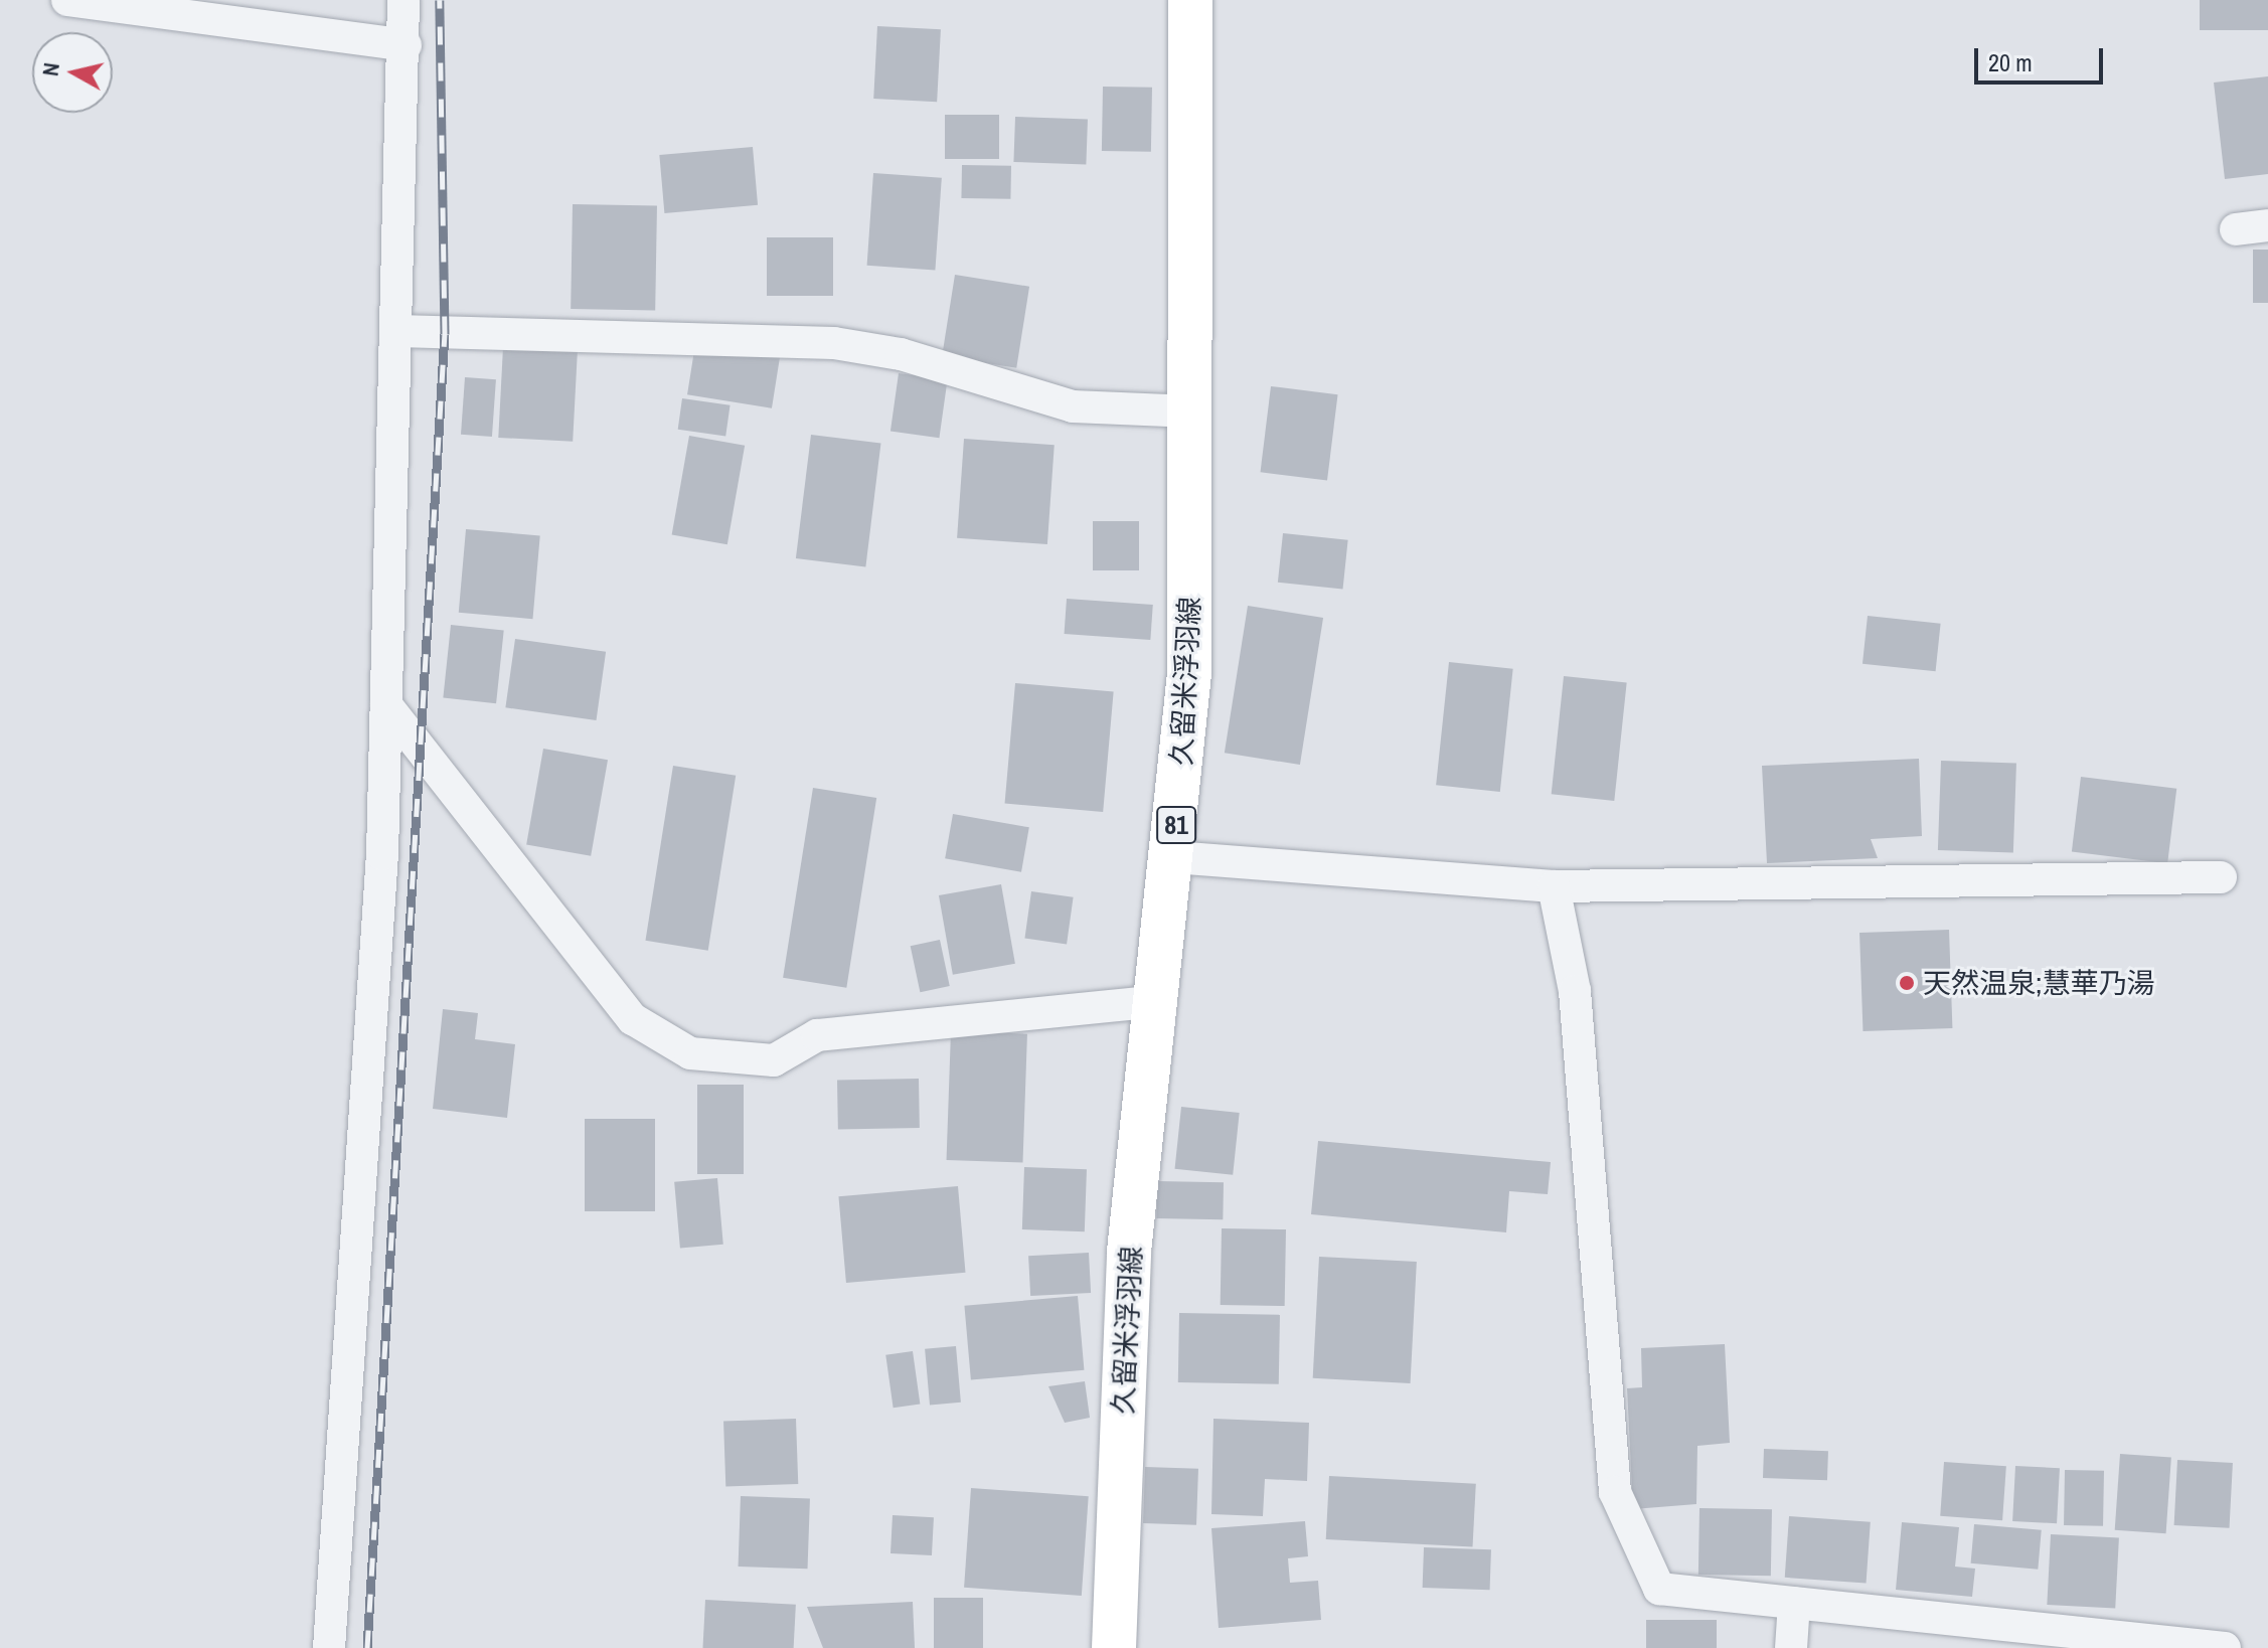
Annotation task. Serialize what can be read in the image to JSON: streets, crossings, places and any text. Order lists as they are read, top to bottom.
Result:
{
  "streets": {
    "main road": ["久留米浮羽線", "81"]
  },
  "places": ["天然温泉;慧華乃湯"],
  "scale_bar": "20 m",
  "north": "left"
}
